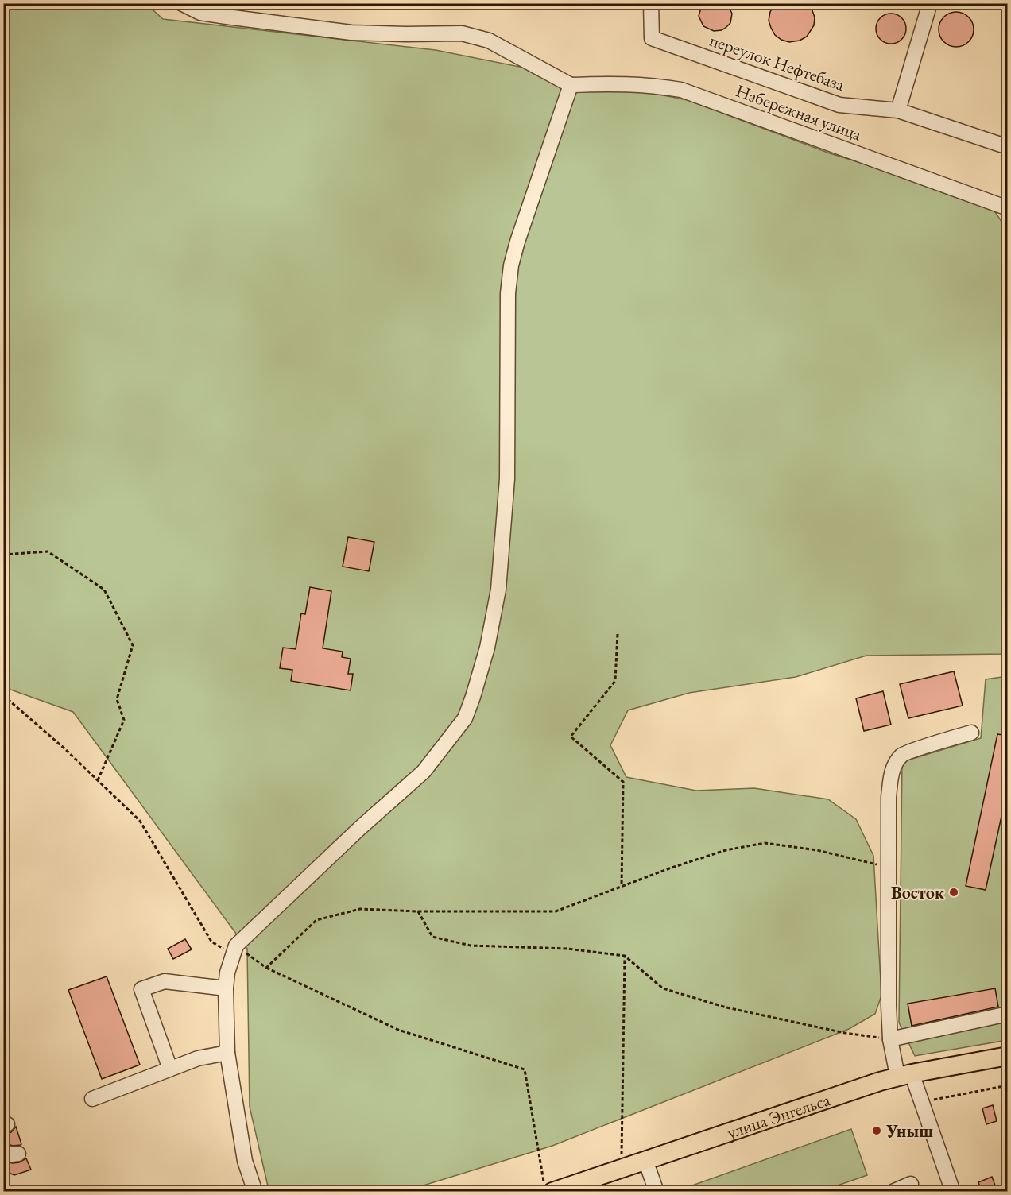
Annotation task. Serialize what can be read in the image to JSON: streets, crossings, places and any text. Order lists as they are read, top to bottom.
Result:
{
  "streets": {
    "main road": ["улица Энгельса"],
    "street": ["переулок Нефтебаза", "Набережная улица"]
  },
  "places": ["Восток", "Уныш"]
}
